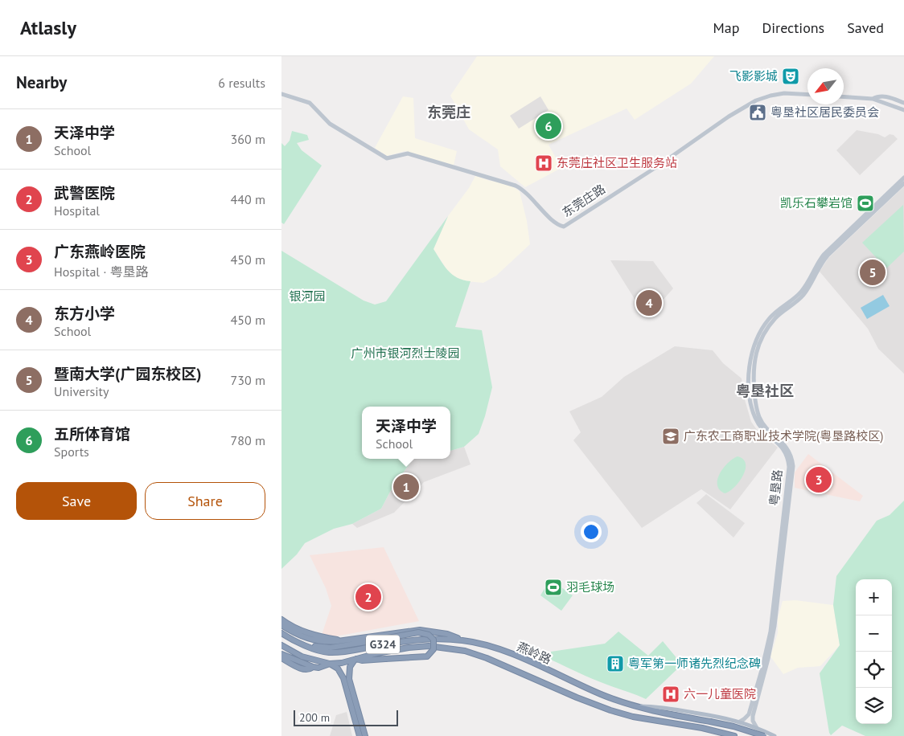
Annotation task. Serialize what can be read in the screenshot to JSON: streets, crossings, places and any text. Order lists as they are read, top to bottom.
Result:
{
  "streets": {
    "highway": ["G324", "燕岭路"],
    "main road": ["东莞庄路", "粤垦路"]
  },
  "crossings": [
    ["粤垦路", "燕岭路"]
  ],
  "districts": ["东莞庄", "粤垦社区"],
  "parks": ["银河园", "广州市银河烈士陵园"],
  "places": {
    "theatre": ["飞影影城"],
    "public building": ["粤垦社区居民委员会"],
    "hospital": ["东莞庄社区卫生服务站", "六一儿童医院"],
    "sports": ["凯乐石攀岩馆", "羽毛球场"],
    "school or university": ["广东农工商职业技术学院(粤垦路校区)"],
    "building": ["粤军第一师诸先烈纪念碑"]
  },
  "scale_bar": "200 m",
  "north": "bottom left",
  "page": {
    "header": "Atlasly",
    "nav": ["Map", "Directions", "Saved"],
    "heading": ["Nearby", "6 results"],
    "list": [
      {
        "mark": "1",
        "name": "天泽中学",
        "note": "School",
        "value": "360 m"
      },
      {
        "mark": "2",
        "name": "武警医院",
        "note": "Hospital",
        "value": "440 m"
      },
      {
        "mark": "3",
        "name": "广东燕岭医院",
        "note": "Hospital · 粤垦路",
        "value": "450 m"
      },
      {
        "mark": "4",
        "name": "东方小学",
        "note": "School",
        "value": "450 m"
      },
      {
        "mark": "5",
        "name": "暨南大学(广园东校区)",
        "note": "University",
        "value": "730 m"
      },
      {
        "mark": "6",
        "name": "五所体育馆",
        "note": "Sports",
        "value": "780 m"
      }
    ],
    "pins": [
      "6",
      "5",
      "4",
      "3",
      "1",
      "2"
    ],
    "popup": ["天泽中学", "School"],
    "buttons": ["Save", "Share"],
    "map_buttons": ["+", "−"],
    "scale": "200 m"
  }
}
